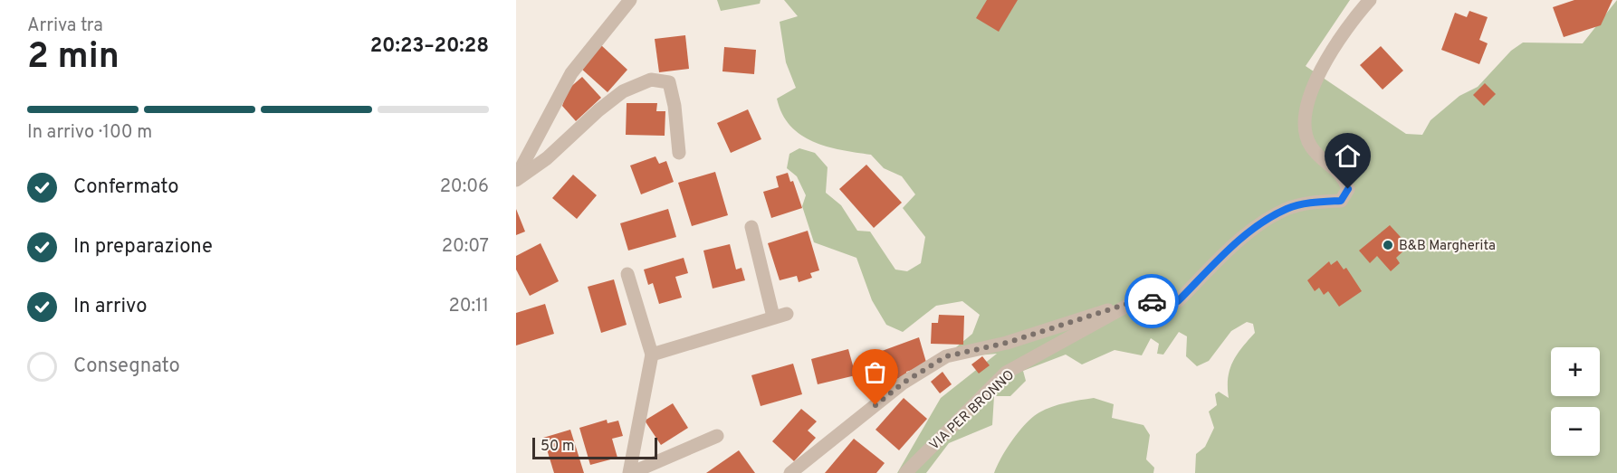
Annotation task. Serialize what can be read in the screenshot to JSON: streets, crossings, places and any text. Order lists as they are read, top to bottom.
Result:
{
  "streets": {
    "street": ["VIA PER BRONNO"]
  },
  "places": ["B&B Margherita"],
  "scale_bar": "50 m",
  "page": {
    "heading": ["2 min", "Arriva tra", "20:23–20:28"],
    "bar": "In arrivo · 100 m",
    "list": [
      ["Confermato", "20:06"],
      ["In preparazione", "20:07"],
      ["In arrivo", "20:11"],
      "Consegnato"
    ],
    "map_buttons": ["+", "−"],
    "scale": "50 m"
  }
}
